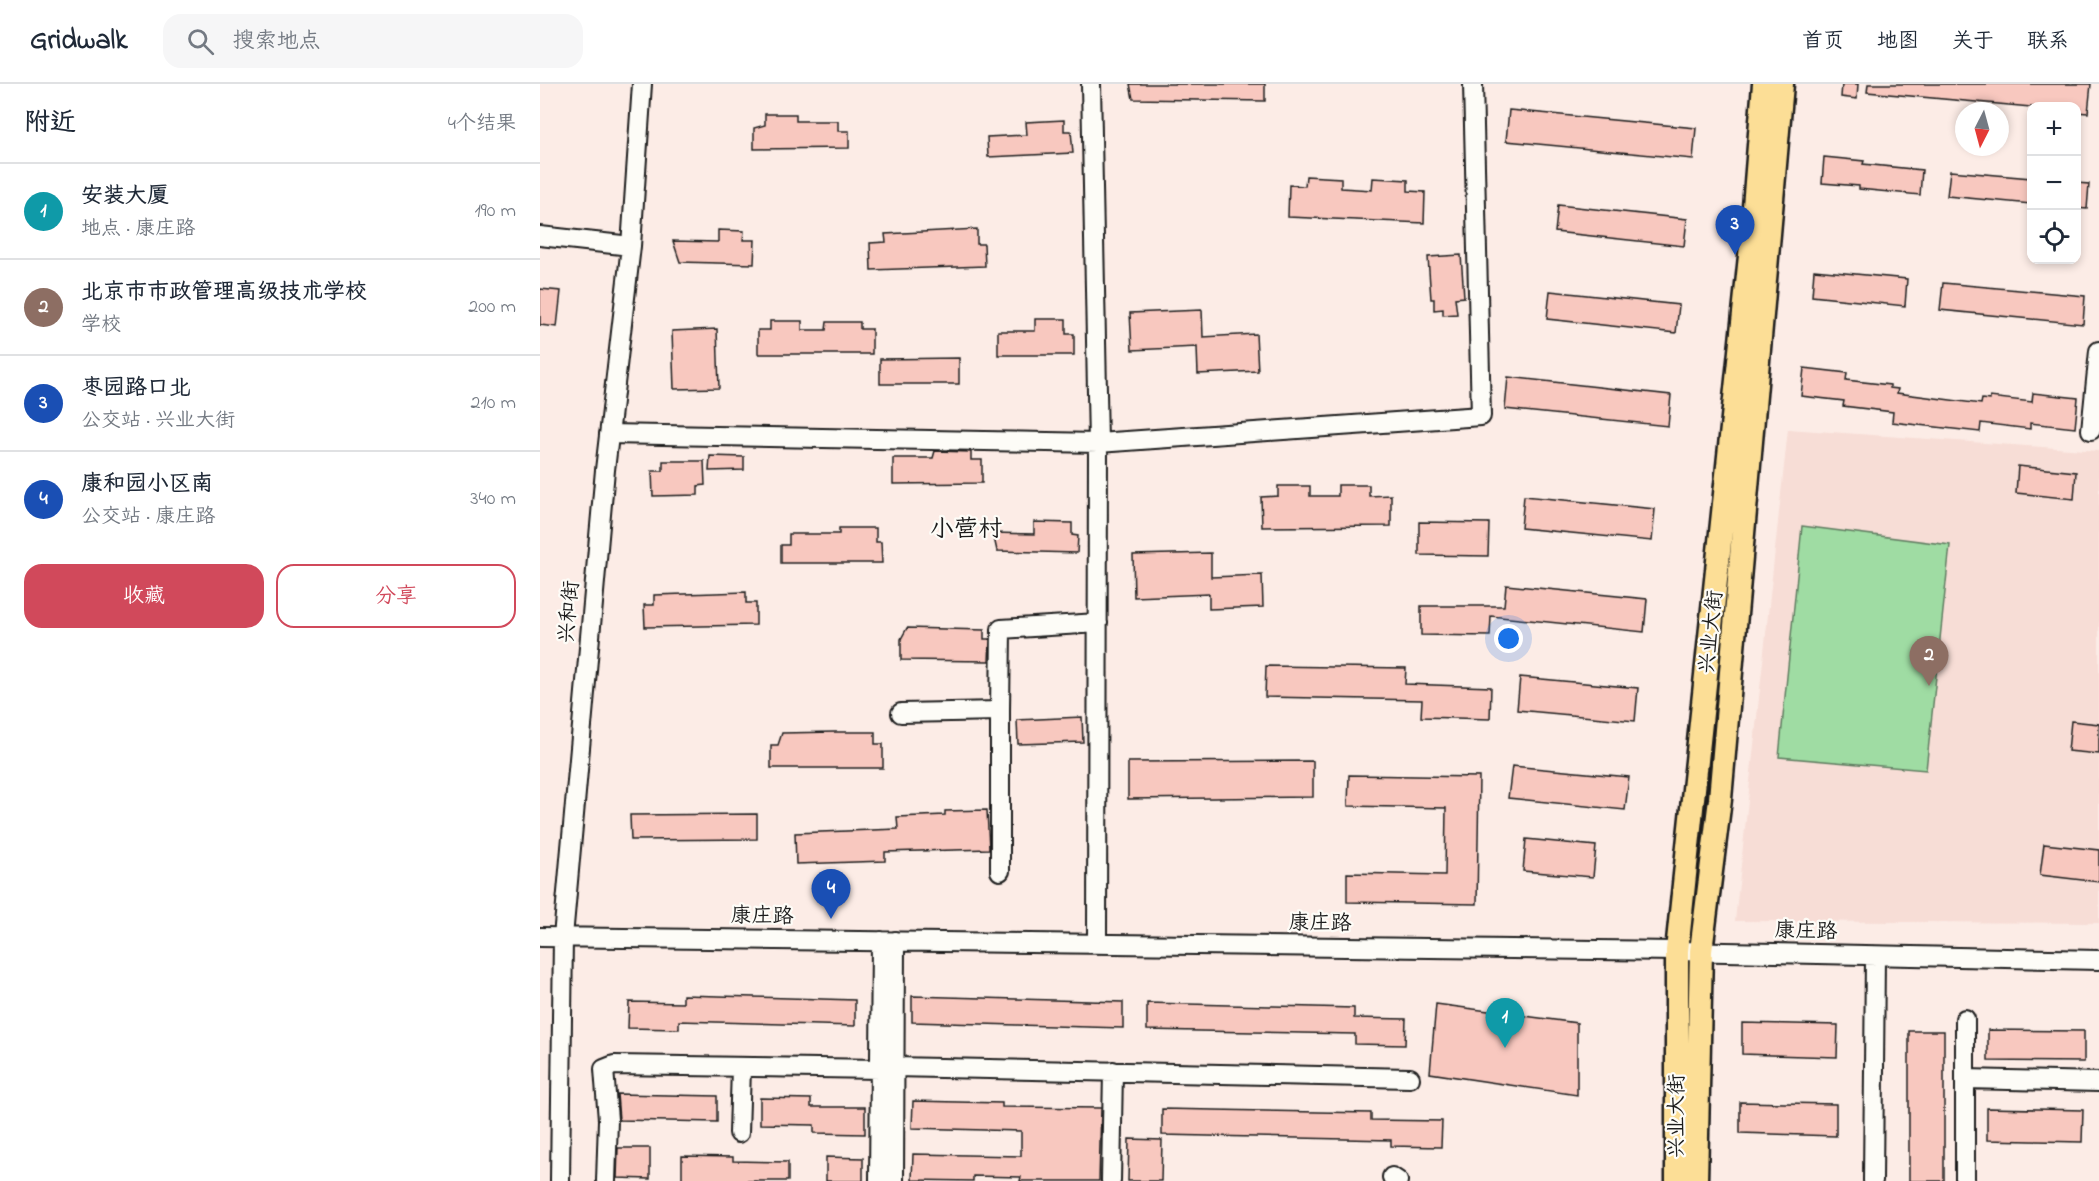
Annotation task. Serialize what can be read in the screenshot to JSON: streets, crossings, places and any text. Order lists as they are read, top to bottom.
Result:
{
  "streets": {
    "main road": ["兴业大街"],
    "street": ["兴和街", "康庄路"]
  },
  "crossings": [
    ["兴和街", "康庄路"],
    ["兴业大街", "康庄路"]
  ],
  "districts": ["小营村"],
  "north": "bottom",
  "page": {
    "header": "Gridwalk",
    "search": "搜索地点",
    "nav": [
      "首页",
      "地图",
      "关于",
      "联系"
    ],
    "heading": ["附近", "4个结果"],
    "map_buttons": ["+", "−"],
    "list": [
      {
        "mark": "1",
        "name": "安装大厦",
        "note": "地点 · 康庄路",
        "value": "190 m"
      },
      {
        "mark": "2",
        "name": "北京市市政管理高级技术学校",
        "note": "学校",
        "value": "200 m"
      },
      {
        "mark": "3",
        "name": "枣园路口北",
        "note": "公交站 · 兴业大街",
        "value": "210 m"
      },
      {
        "mark": "4",
        "name": "康和园小区南",
        "note": "公交站 · 康庄路",
        "value": "340 m"
      }
    ],
    "pins": [
      "3",
      "2",
      "4",
      "1"
    ],
    "buttons": ["收藏", "分享"]
  }
}
